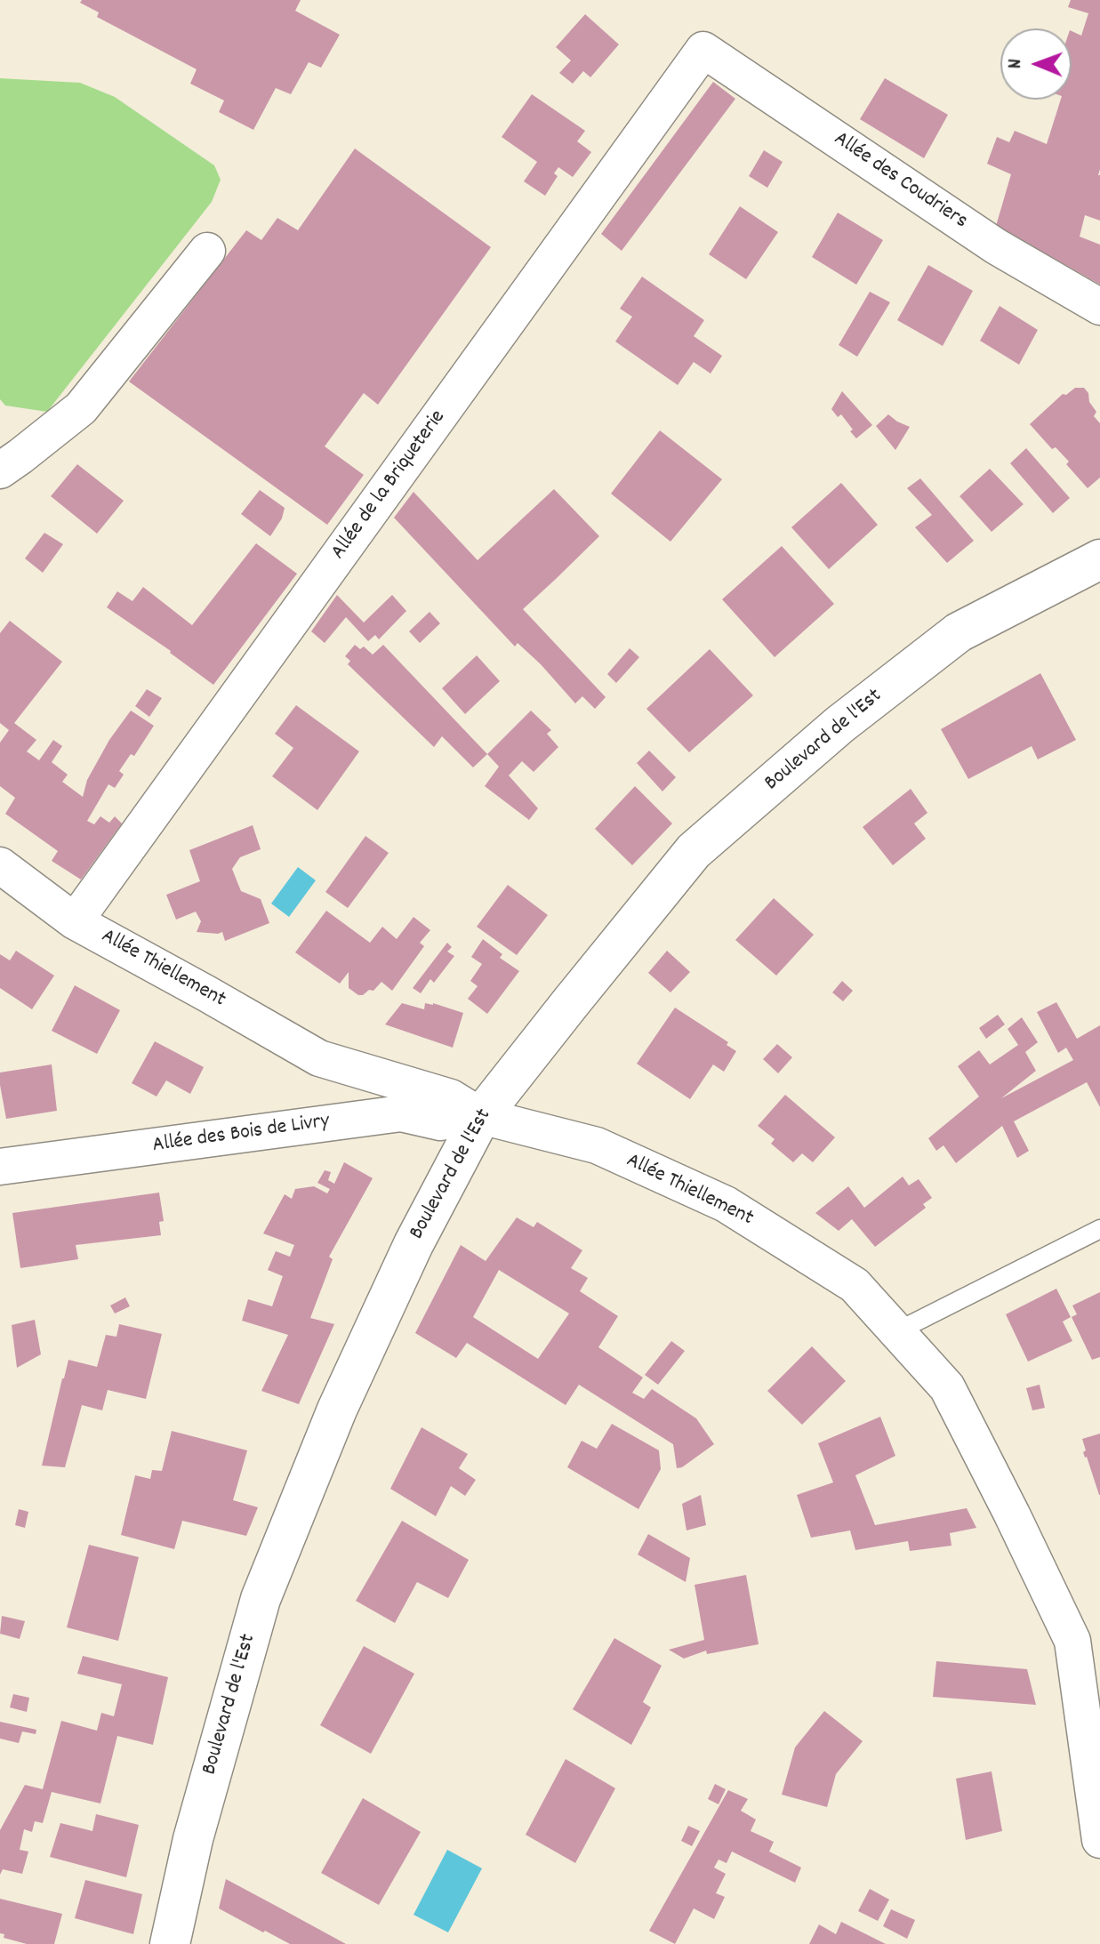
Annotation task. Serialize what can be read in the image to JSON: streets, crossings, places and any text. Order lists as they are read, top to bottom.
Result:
{
  "streets": {
    "street": [
      "Allée des Coudriers",
      "Allée de la Briqueterie",
      "Boulevard de l'Est",
      "Allée Thiellement",
      "Allée des Bois de Livry"
    ]
  },
  "crossings": [
    ["Allée des Coudriers", "Allée de la Briqueterie"],
    ["Allée de la Briqueterie", "Allée Thiellement"],
    ["Boulevard de l'Est", "Allée Thiellement"],
    ["Boulevard de l'Est", "Allée des Bois de Livry"],
    ["Allée Thiellement", "Allée des Bois de Livry"]
  ],
  "north": "left"
}
